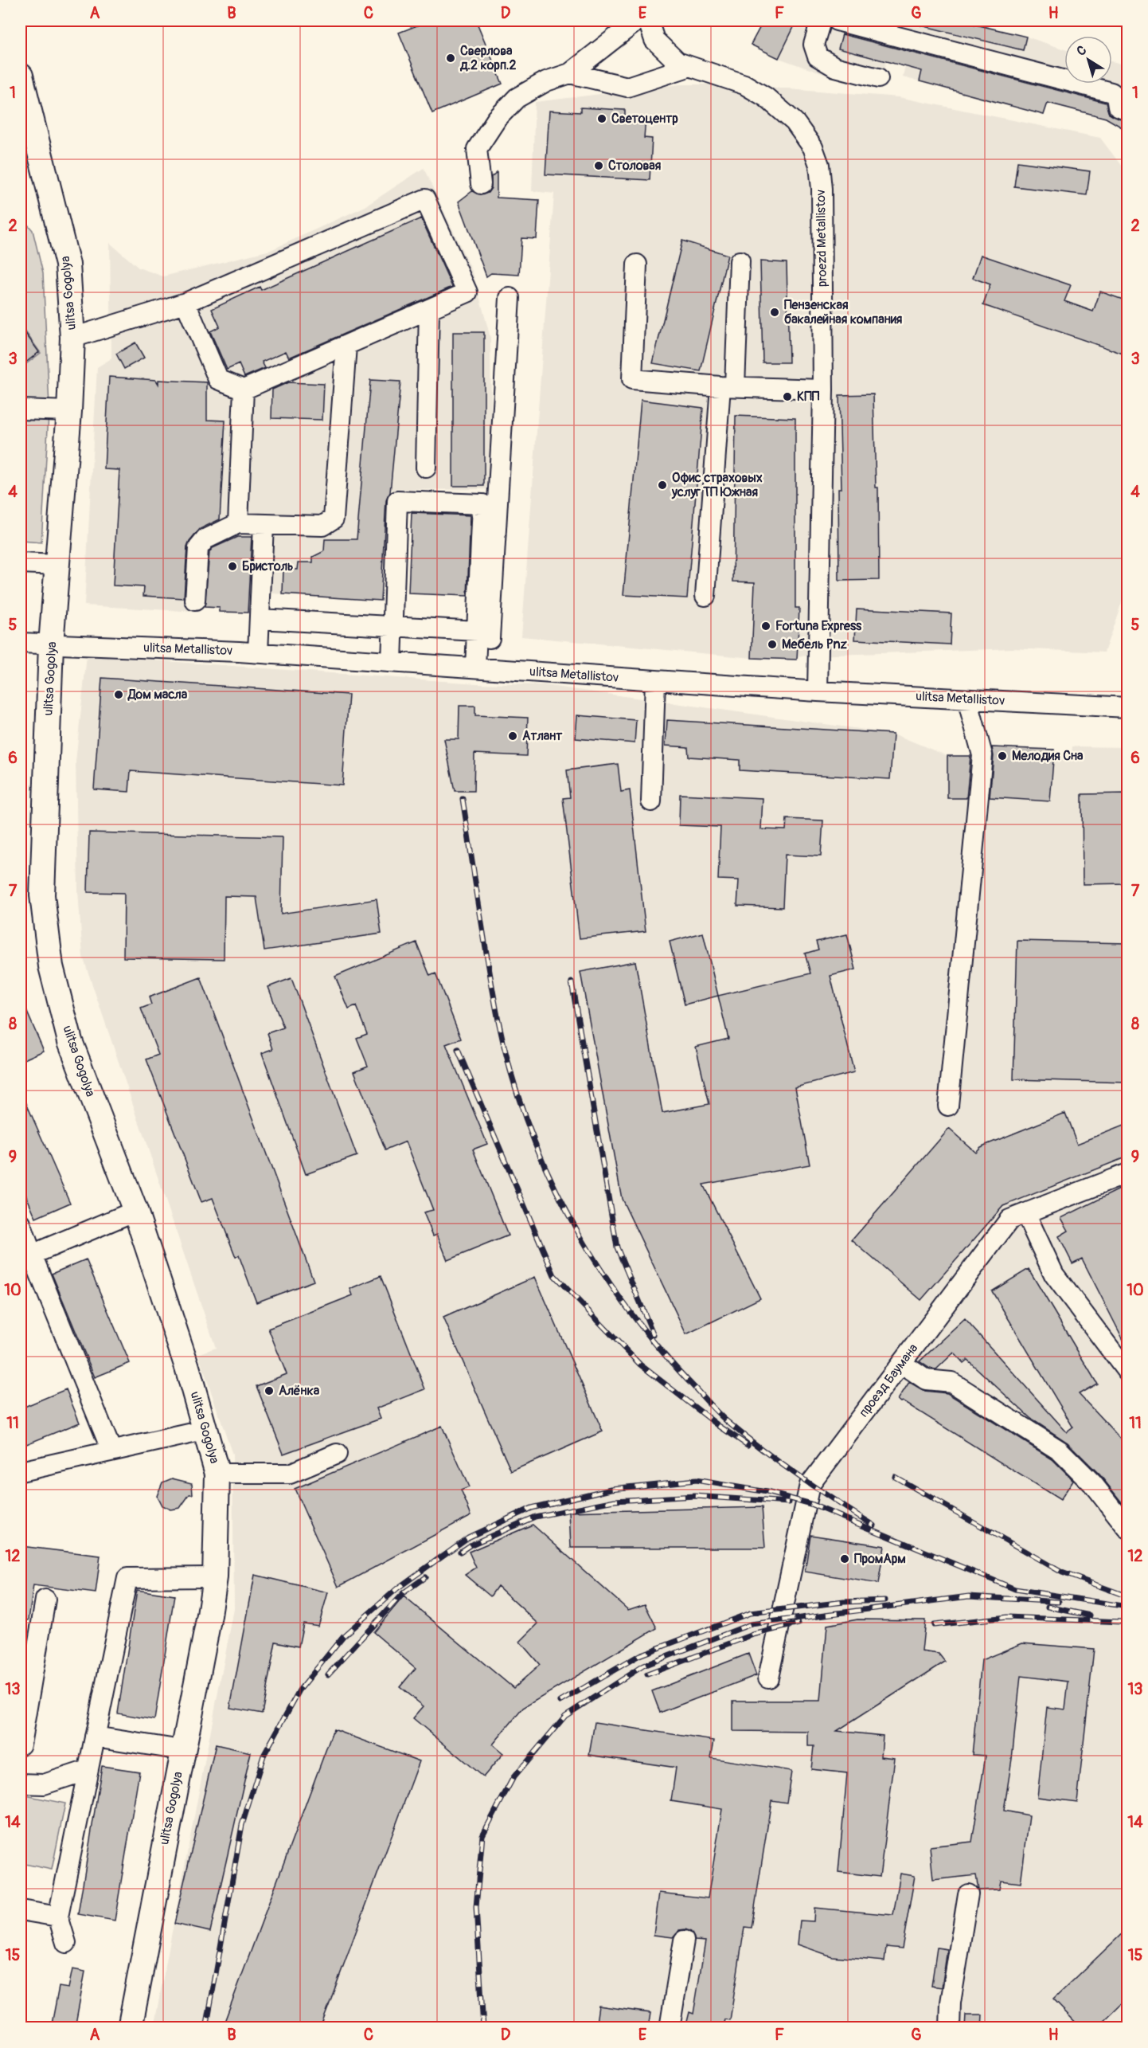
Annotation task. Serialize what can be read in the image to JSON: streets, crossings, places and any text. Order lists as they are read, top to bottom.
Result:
{
  "streets": {
    "main road": ["ulitsa Gogolya"],
    "street": ["proezd Metallistov", "ulitsa Metallistov", "проезд Баумана"]
  },
  "crossings": [
    ["proezd Metallistov", "ulitsa Metallistov"],
    ["ulitsa Gogolya", "ulitsa Metallistov"]
  ],
  "places": [
    "Сверлова д.2 корп.2",
    "Светоцентр",
    "Столовая",
    "Пензенская бакалейная компания",
    "КПП",
    "Офис страховых услуг ТП Южная",
    "Бристоль",
    "Fortuna Express",
    "Мебель Pnz",
    "Дом масла",
    "Атлант",
    "Мелодия Сна",
    "Алёнка",
    "ПромАрм"
  ],
  "north": "top left",
  "grid": {
    "columns": [
      "A",
      "B",
      "C",
      "D",
      "E",
      "F",
      "G",
      "H"
    ],
    "rows": [
      "1",
      "2",
      "3",
      "4",
      "5",
      "6",
      "7",
      "8",
      "9",
      "10",
      "11",
      "12",
      "13",
      "14",
      "15"
    ]
  }
}
